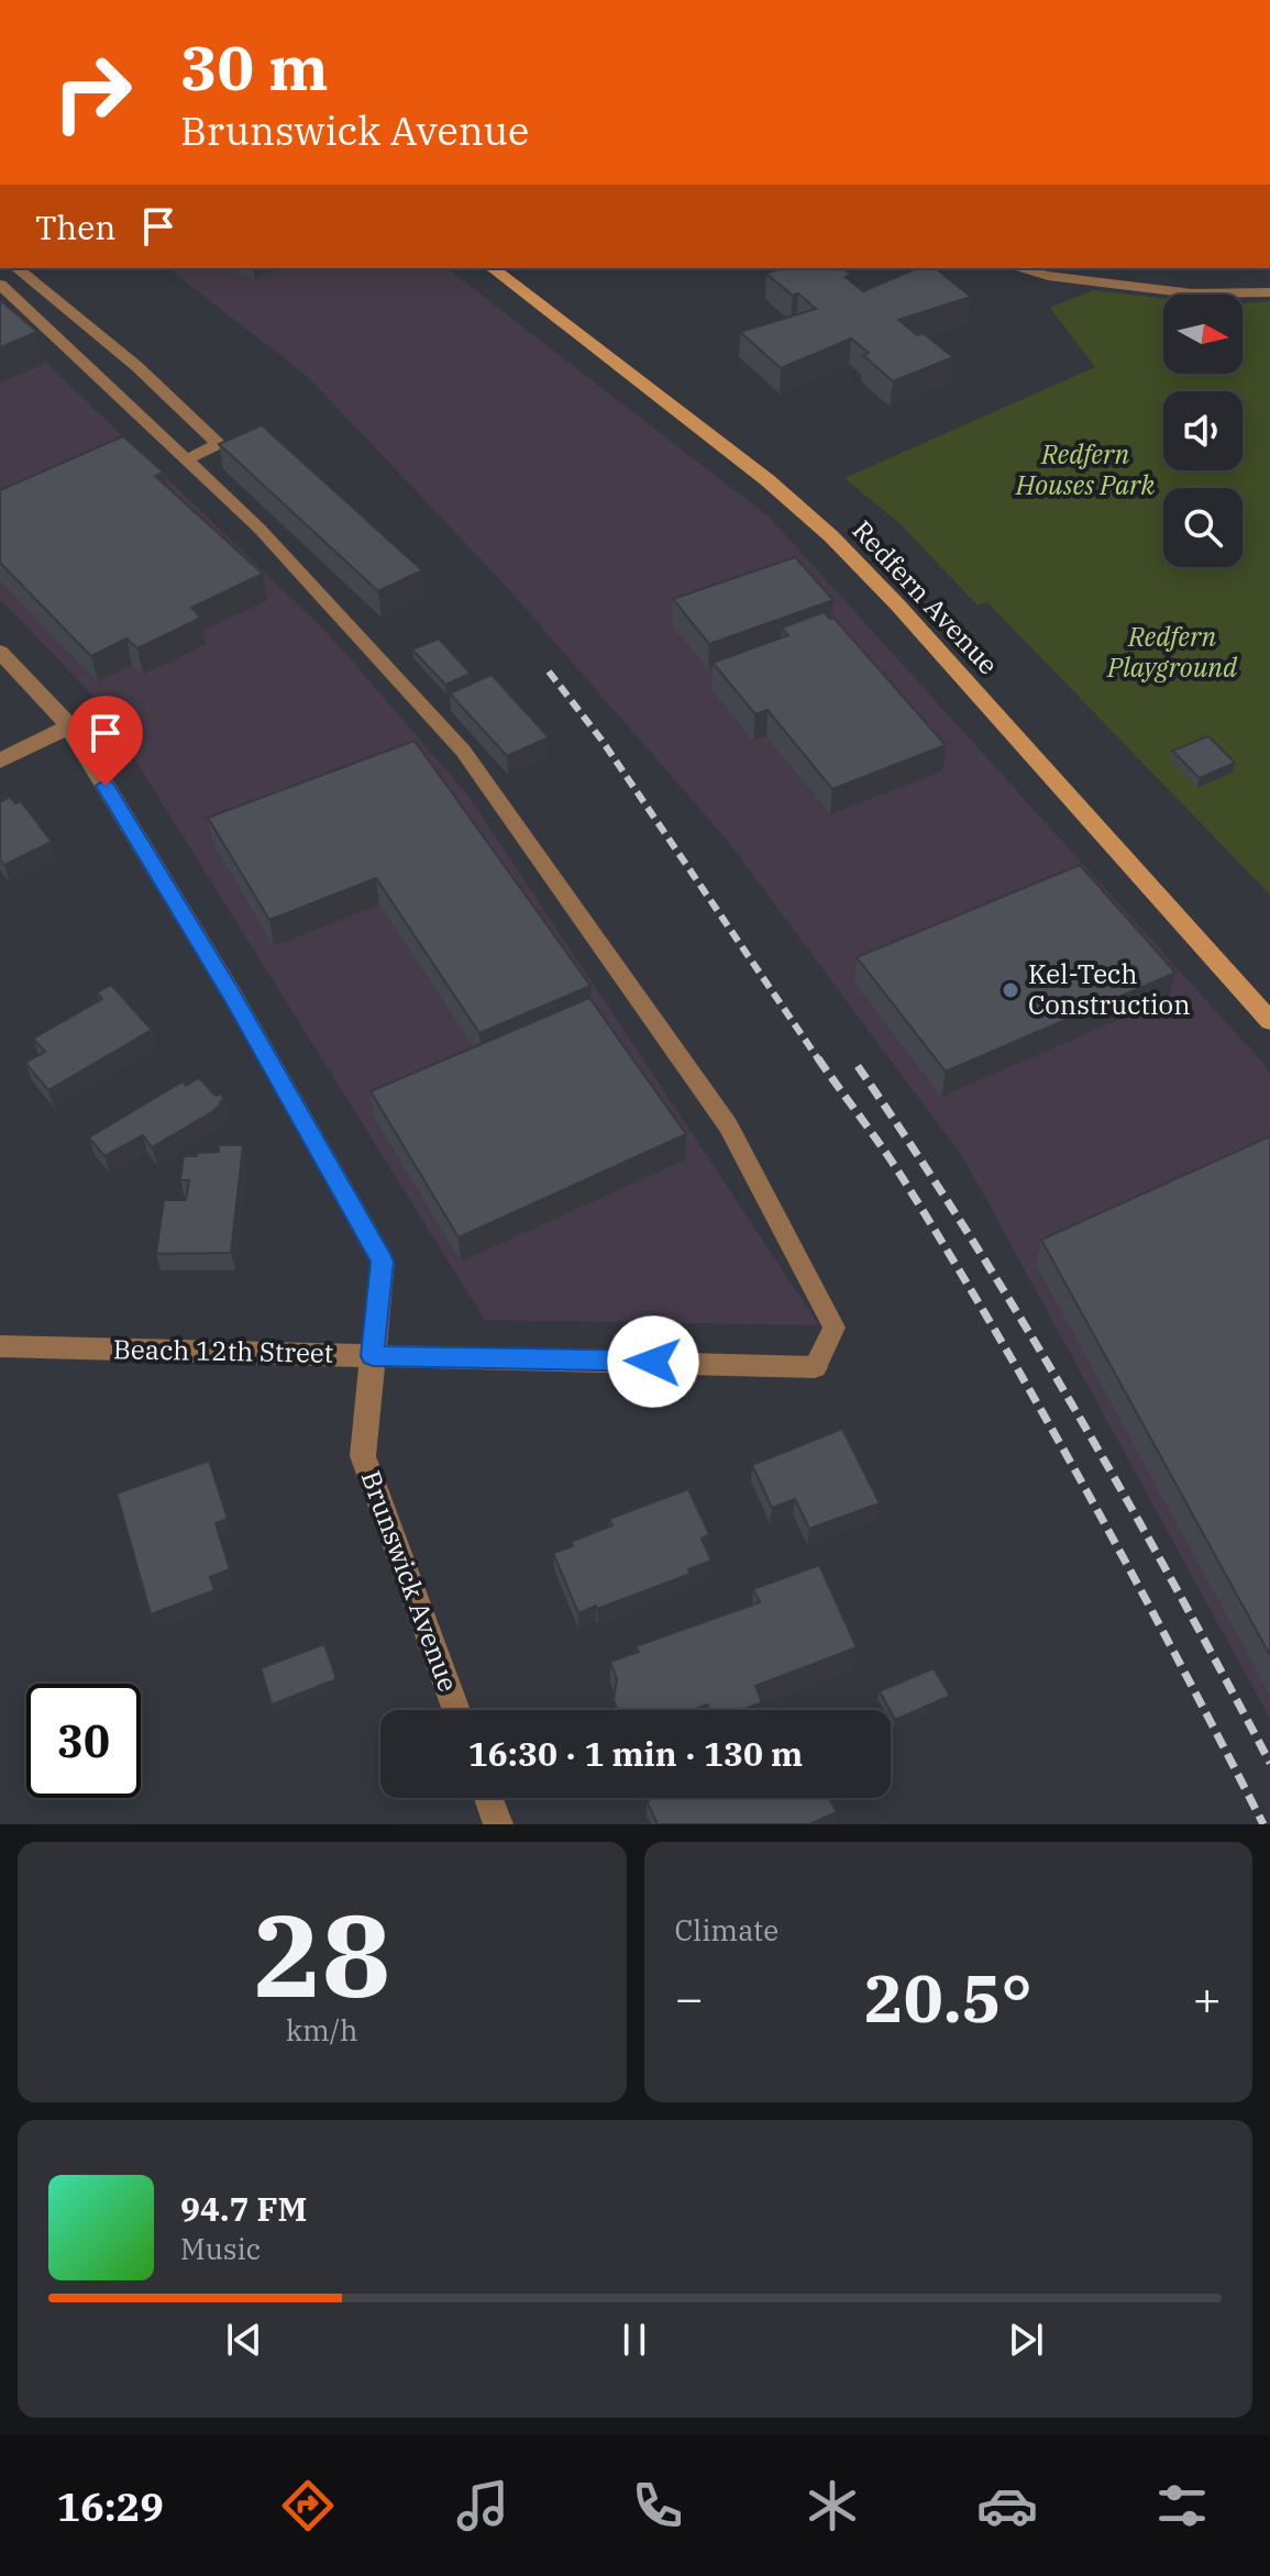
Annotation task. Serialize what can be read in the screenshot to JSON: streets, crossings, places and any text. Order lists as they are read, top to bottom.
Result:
{
  "streets": {
    "street": ["Redfern Avenue", "Beach 12th Street", "Brunswick Avenue"]
  },
  "crossings": [
    ["Beach 12th Street", "Brunswick Avenue"]
  ],
  "parks": ["Redfern Houses Park", "Redfern Playground"],
  "places": ["Kel-Tech Construction"],
  "north": "right",
  "page": {
    "turn": ["30 m", "Brunswick Avenue"],
    "then": "Then",
    "limit": "30",
    "trip": "16:30 · 1 min · 130 m",
    "tile": [
      ["28", "km/h"],
      "Climate"
    ],
    "heat": ["−", "20.5°", "+"],
    "song": ["94.7 FM", "Music"],
    "tabs": "16:29"
  }
}
